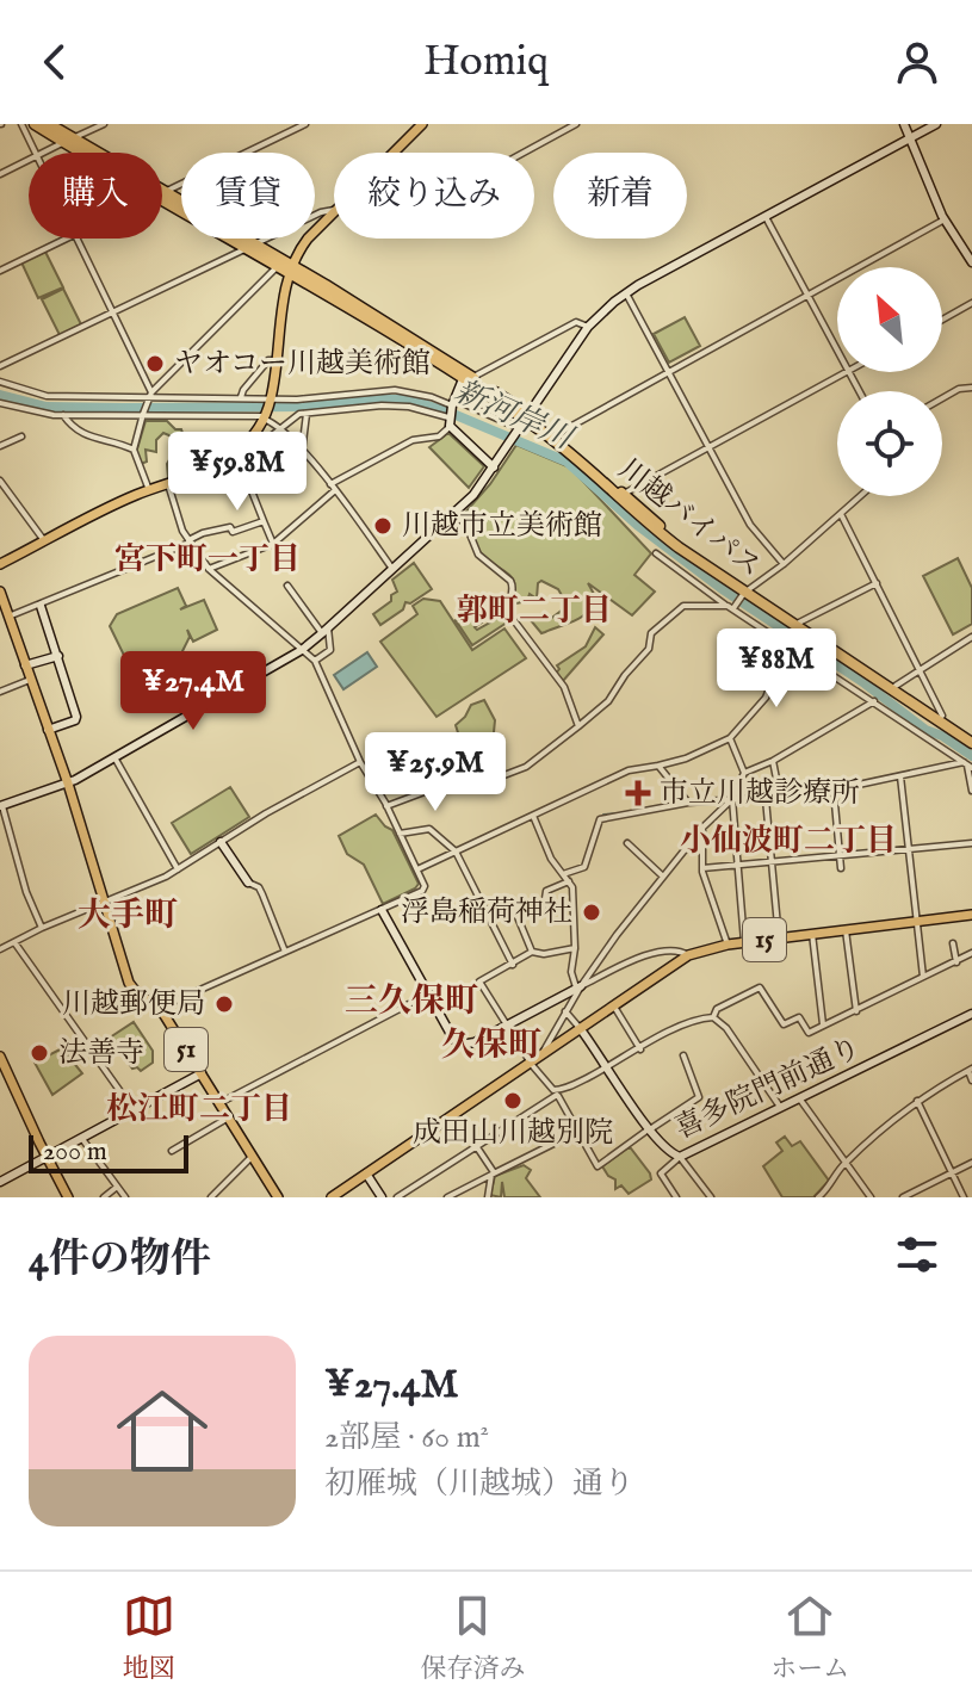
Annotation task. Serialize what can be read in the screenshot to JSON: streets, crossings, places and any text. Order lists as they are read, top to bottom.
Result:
{
  "streets": {
    "highway": ["川越バイパス"],
    "main road": ["15", "51"],
    "street": ["喜多院門前通り"]
  },
  "crossings": [
    ["15", "喜多院門前通り"]
  ],
  "districts": [
    "宮下町一丁目",
    "郭町二丁目",
    "小仙波町二丁目",
    "大手町",
    "三久保町",
    "久保町",
    "松江町二丁目"
  ],
  "water": ["新河岸川"],
  "places": {
    "other": [
      "ヤオコー川越美術館",
      "川越市立美術館",
      "浮島稲荷神社",
      "川越郵便局",
      "法善寺",
      "成田山川越別院"
    ],
    "health": ["市立川越診療所"]
  },
  "scale_bar": "200 m",
  "north": "top left",
  "page": {
    "header": "Homiq",
    "chip": [
      "購入",
      "賃貸",
      "絞り込み",
      "新着"
    ],
    "price": [
      "¥59.8M",
      "¥88M",
      "¥27.4M",
      "¥25.9M"
    ],
    "scale": "200 m",
    "heading": "4件の物件",
    "list": [
      {
        "name": "¥27.4M",
        "note": "2部屋 · 60 m² · 初雁城（川越城）通り"
      }
    ],
    "tabs": ["地図", "保存済み", "ホーム"]
  }
}
